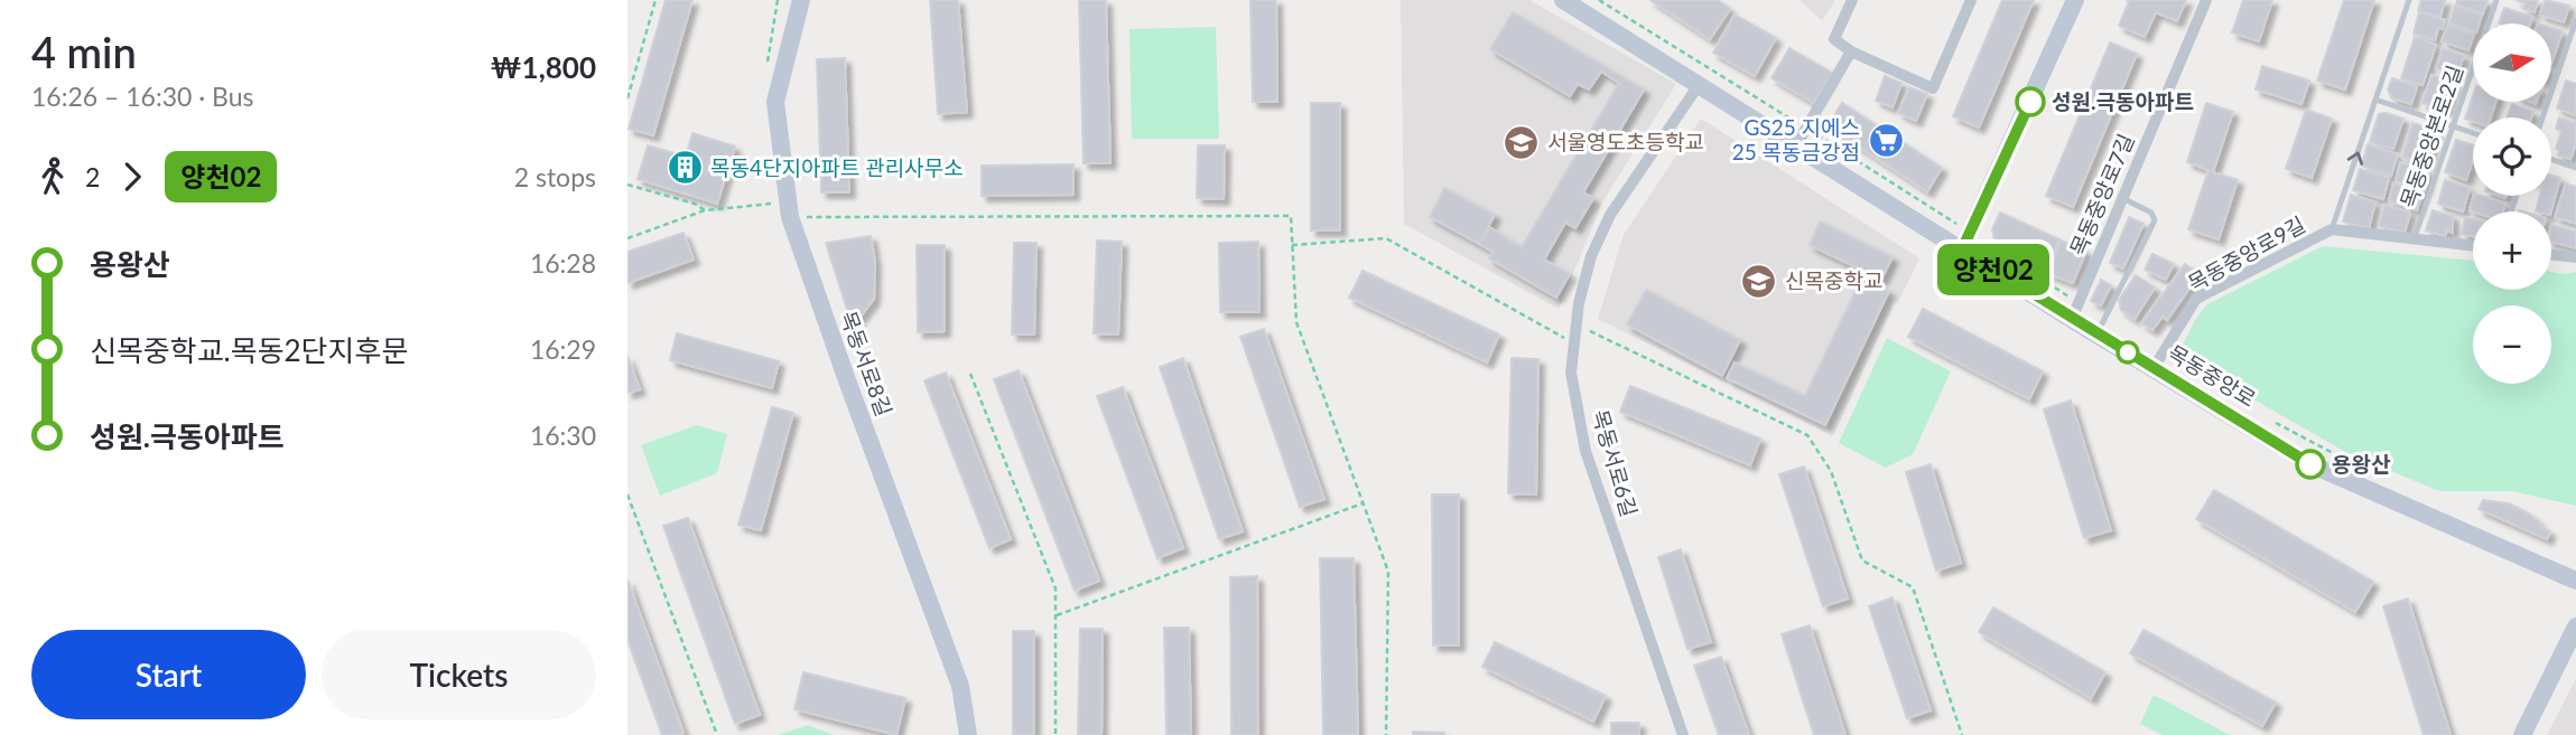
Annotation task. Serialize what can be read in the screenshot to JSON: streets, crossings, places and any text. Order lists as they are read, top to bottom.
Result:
{
  "streets": {
    "main road": ["목동서로8길", "목동중앙로"],
    "street": ["목동중앙로7길", "목동중앙로9길", "목동서로6길"],
    "lane": ["목동중앙본로2길"]
  },
  "crossings": [
    ["목동중앙본로2길", "목동중앙로9길"],
    ["목동중앙로7길", "목동중앙로"],
    ["목동중앙로9길", "목동중앙로"],
    ["목동중앙로", "목동서로6길"]
  ],
  "places": {
    "other": ["성원.극동아파트", "용왕산"],
    "supermarket": ["GS25 지에스 25 목동금강점"],
    "school or university": ["서울영도초등학교", "신목중학교"],
    "building": ["목동4단지아파트 관리사무소"]
  },
  "lines": ["bus line 양천02"],
  "north": "right",
  "page": {
    "heading": ["4 min", "16:26 – 16:30 · Bus", "₩1,800"],
    "on_map": "양천02",
    "map_buttons": ["+", "−"],
    "legs": ["2", "양천02", "2 stops"],
    "list": [
      {
        "name": "용왕산",
        "value": "16:28"
      },
      {
        "name": "신목중학교.목동2단지후문",
        "value": "16:29"
      },
      {
        "name": "성원.극동아파트",
        "value": "16:30"
      }
    ],
    "buttons": ["Start", "Tickets"]
  }
}
